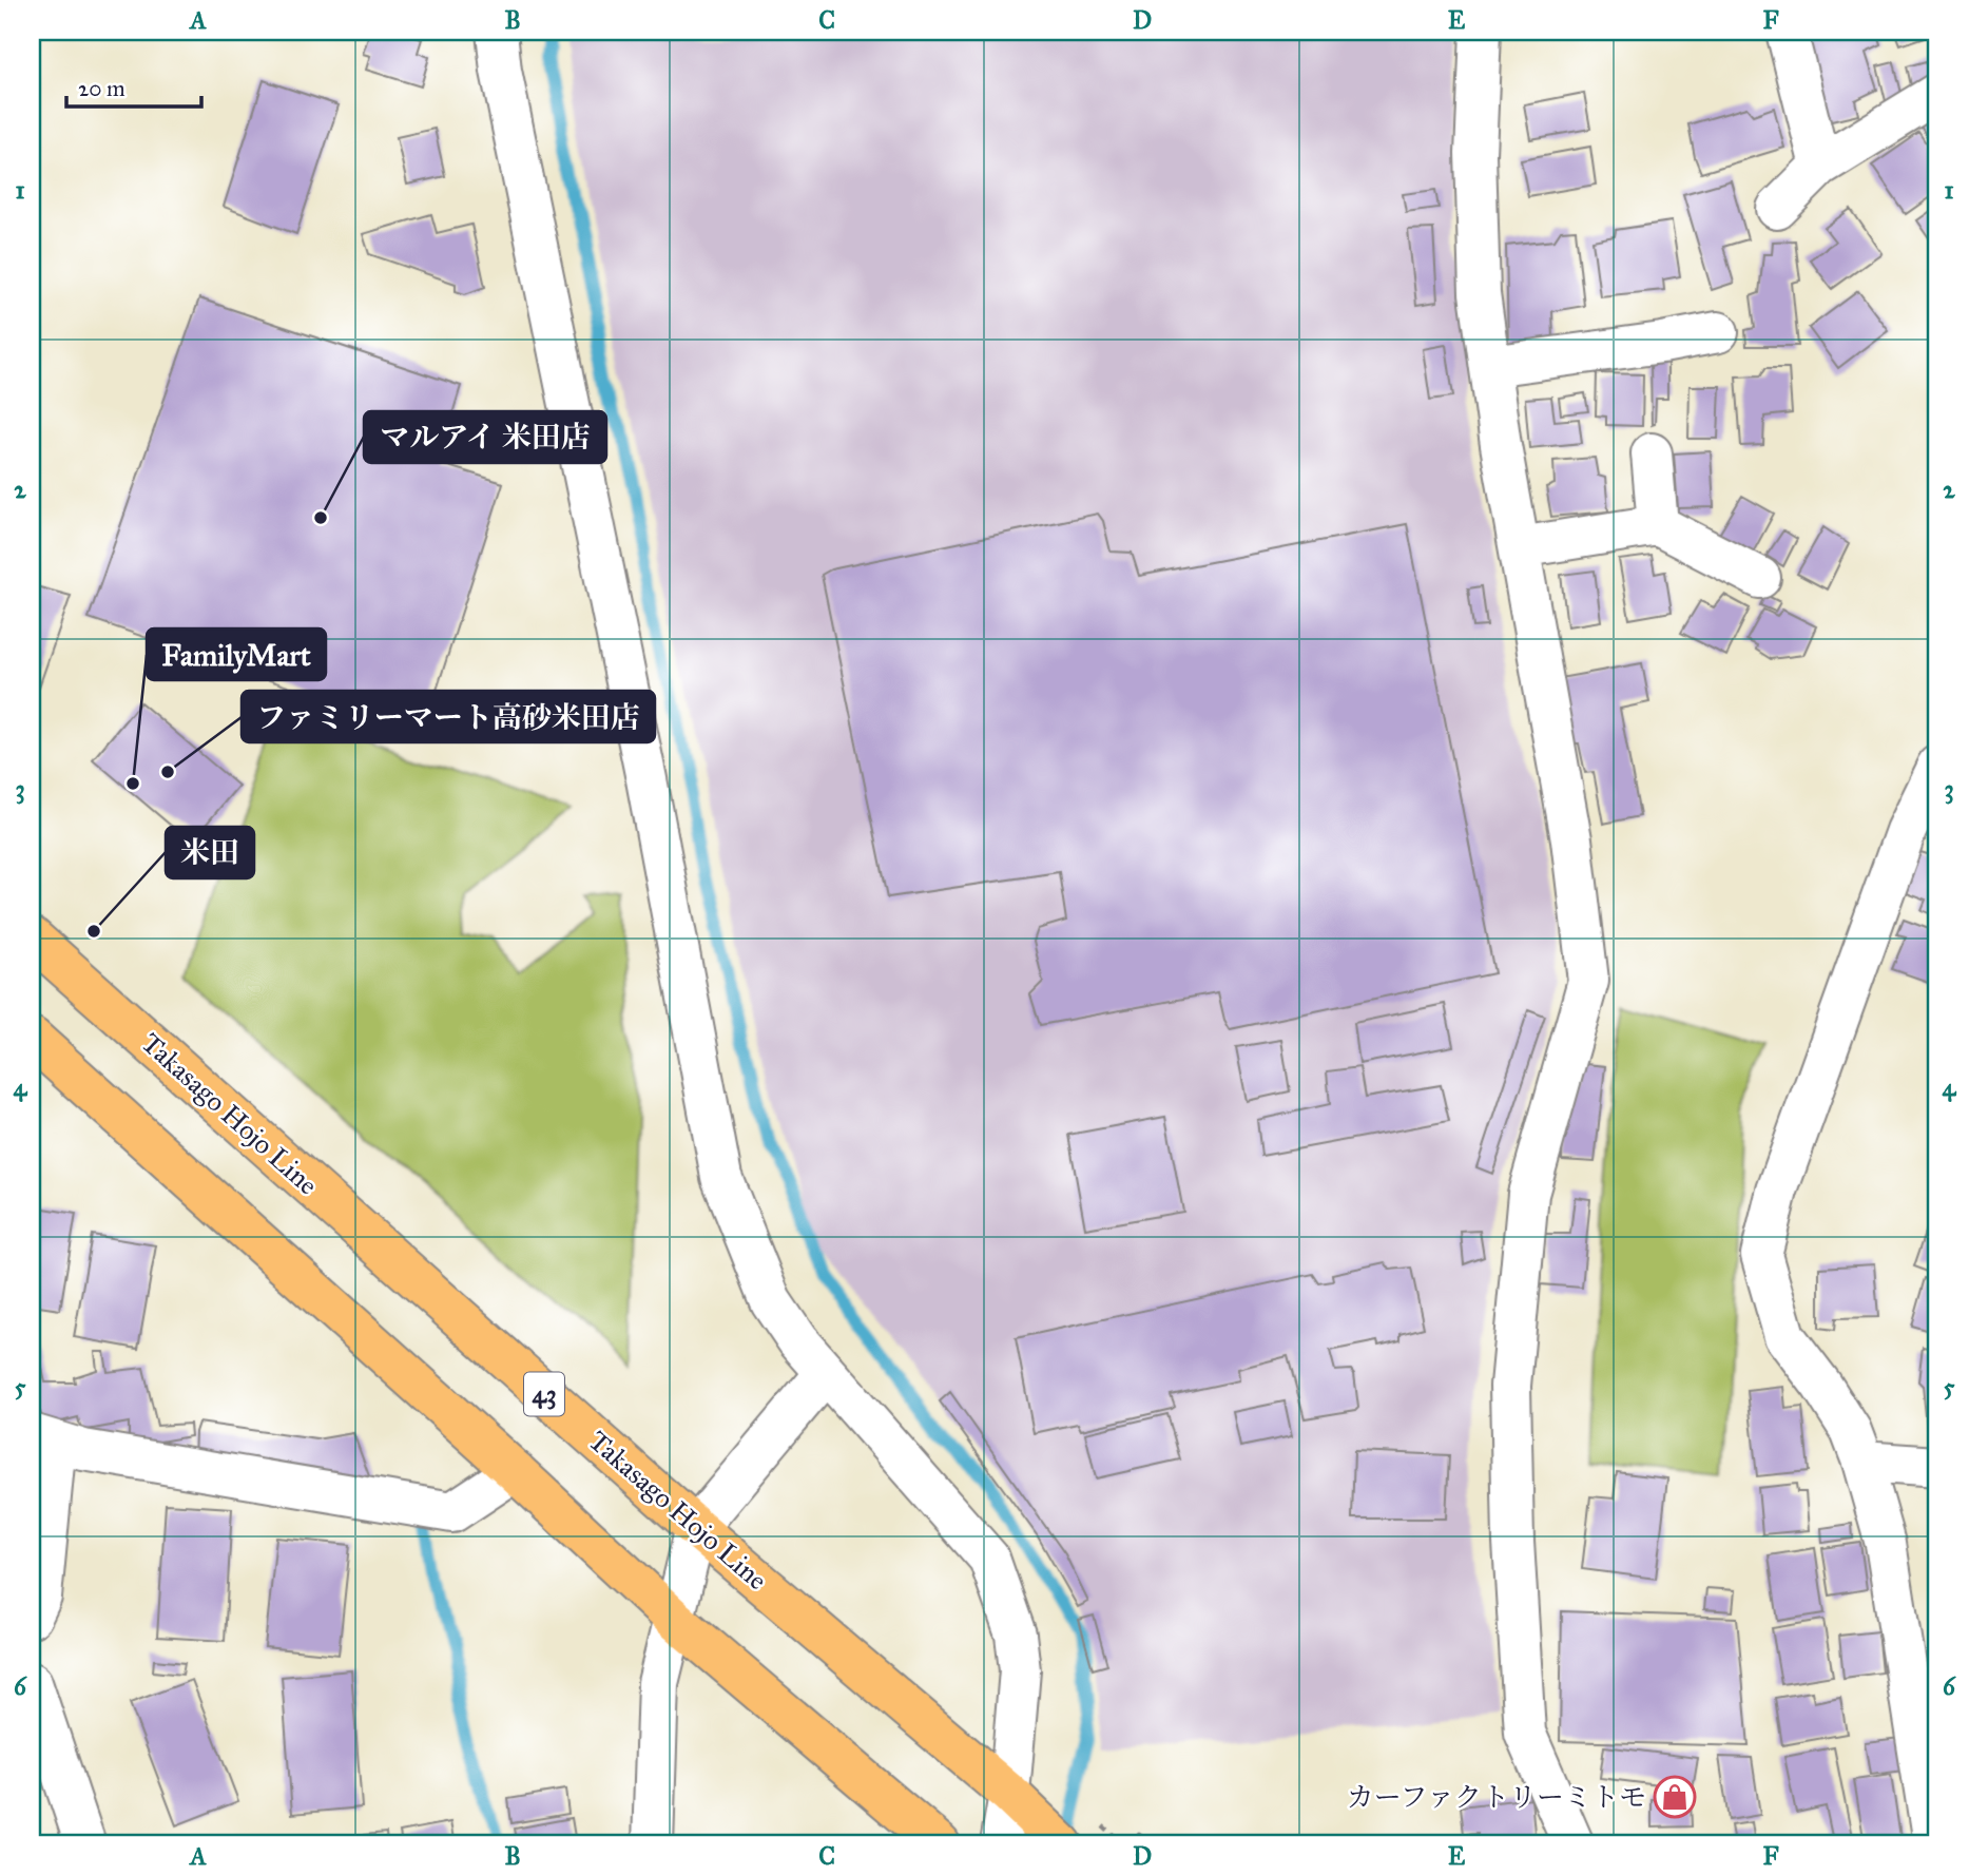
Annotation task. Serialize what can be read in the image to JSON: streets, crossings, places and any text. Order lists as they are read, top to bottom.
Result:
{
  "streets": {
    "main road": ["Takasago Hojo Line", "43"]
  },
  "places": {
    "other": [
      "マルアイ 米田店",
      "ファミリーマート高砂米田店",
      "FamilyMart",
      "米田"
    ],
    "shop": ["カーファクトリーミトモ"]
  },
  "scale_bar": "20 m",
  "grid": {
    "columns": [
      "A",
      "B",
      "C",
      "D",
      "E",
      "F"
    ],
    "rows": [
      "1",
      "2",
      "3",
      "4",
      "5",
      "6"
    ]
  }
}
